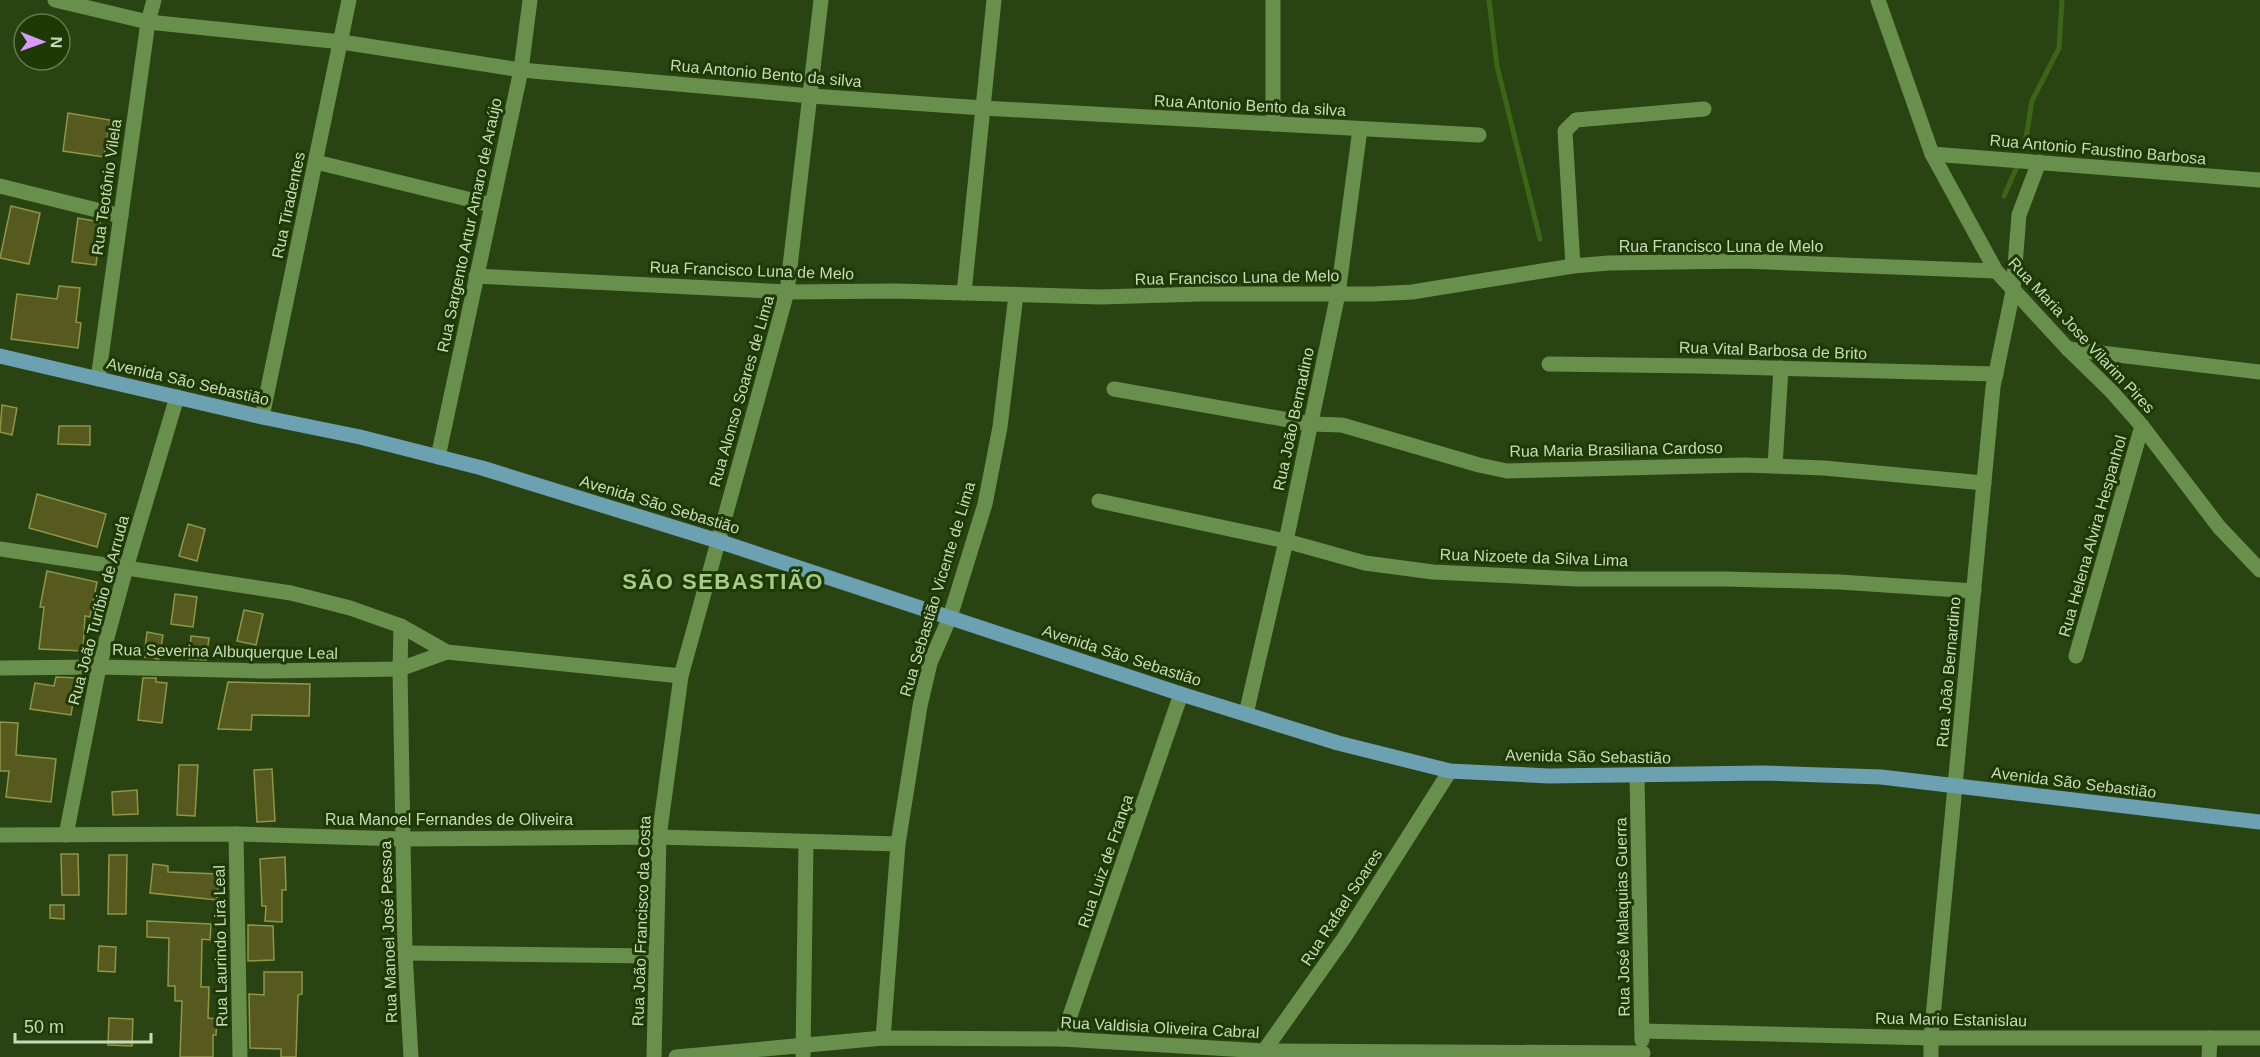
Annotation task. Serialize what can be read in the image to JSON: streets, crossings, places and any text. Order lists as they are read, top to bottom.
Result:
{
  "streets": {
    "main road": ["Avenida São Sebastião"],
    "street": [
      "Rua Antonio Bento da silva",
      "Rua Antonio Faustino Barbosa",
      "Rua Teotônio Vilela",
      "Rua Tiradentes",
      "Rua Sargento Artur Amaro de Araújo",
      "Rua Francisco Luna de Melo",
      "Rua Maria Jose Vilarim Pires",
      "Rua Vital Barbosa de Brito",
      "Rua Alonso Soares de Lima",
      "Rua João Bernadino",
      "Rua Maria Brasiliana Cardoso",
      "Rua Helena Alvira Hespanhol",
      "Rua Nizoete da Silva Lima",
      "Rua Sebastião Vicente de Lima",
      "Rua João Turíbio de Arruda",
      "Rua Severina Albuquerque Leal",
      "Rua João Bernardino",
      "Rua Manoel Fernandes de Oliveira",
      "Rua Luiz de França",
      "Rua Rafael Soares",
      "Rua José Malaquias Guerra",
      "Rua João Francisco da Costa",
      "Rua Manoel José Pessoa",
      "Rua Laurindo Lira Leal",
      "Rua Mario Estanislau",
      "Rua Valdisia Oliveira Cabral"
    ]
  },
  "crossings": [
    ["Rua Antonio Bento da silva", "Rua Teotônio Vilela"],
    ["Rua Antonio Bento da silva", "Rua Tiradentes"],
    ["Rua Antonio Bento da silva", "Rua Sargento Artur Amaro de Araújo"],
    ["Rua Antonio Bento da silva", "Rua Alonso Soares de Lima"],
    ["Rua Antonio Bento da silva", "Rua João Bernadino"],
    ["Rua Antonio Faustino Barbosa", "Rua Maria Jose Vilarim Pires"],
    ["Rua Antonio Faustino Barbosa", "Rua João Bernardino"],
    ["Rua Teotônio Vilela", "Avenida São Sebastião"],
    ["Rua Tiradentes", "Avenida São Sebastião"],
    ["Rua Sargento Artur Amaro de Araújo", "Rua Francisco Luna de Melo"],
    ["Rua Sargento Artur Amaro de Araújo", "Avenida São Sebastião"],
    ["Rua Francisco Luna de Melo", "Rua Maria Jose Vilarim Pires"],
    ["Rua Francisco Luna de Melo", "Rua Alonso Soares de Lima"],
    ["Rua Francisco Luna de Melo", "Rua João Bernadino"],
    ["Rua Francisco Luna de Melo", "Rua Sebastião Vicente de Lima"],
    ["Rua Maria Jose Vilarim Pires", "Rua Helena Alvira Hespanhol"],
    ["Rua Maria Jose Vilarim Pires", "Rua João Bernardino"],
    ["Rua Vital Barbosa de Brito", "Rua João Bernardino"],
    ["Avenida São Sebastião", "Rua Alonso Soares de Lima"],
    ["Avenida São Sebastião", "Rua João Bernadino"],
    ["Avenida São Sebastião", "Rua Sebastião Vicente de Lima"],
    ["Avenida São Sebastião", "Rua João Turíbio de Arruda"],
    ["Avenida São Sebastião", "Rua João Bernardino"],
    ["Avenida São Sebastião", "Rua Luiz de França"],
    ["Avenida São Sebastião", "Rua Rafael Soares"],
    ["Avenida São Sebastião", "Rua José Malaquias Guerra"],
    ["Avenida São Sebastião", "Rua João Francisco da Costa"],
    ["Rua Alonso Soares de Lima", "Rua João Francisco da Costa"],
    ["Rua João Bernadino", "Rua Maria Brasiliana Cardoso"],
    ["Rua João Bernadino", "Rua Nizoete da Silva Lima"],
    ["Rua Maria Brasiliana Cardoso", "Rua João Bernardino"],
    ["Rua Nizoete da Silva Lima", "Rua João Bernardino"],
    ["Rua Sebastião Vicente de Lima", "Rua Manoel Fernandes de Oliveira"],
    ["Rua Sebastião Vicente de Lima", "Rua Valdisia Oliveira Cabral"],
    ["Rua João Turíbio de Arruda", "Rua Severina Albuquerque Leal"],
    ["Rua João Turíbio de Arruda", "Rua Manoel Fernandes de Oliveira"],
    ["Rua Severina Albuquerque Leal", "Rua Manoel José Pessoa"],
    ["Rua João Bernardino", "Rua Mario Estanislau"],
    ["Rua Manoel Fernandes de Oliveira", "Rua João Francisco da Costa"],
    ["Rua Manoel Fernandes de Oliveira", "Rua Manoel José Pessoa"],
    ["Rua Manoel Fernandes de Oliveira", "Rua Laurindo Lira Leal"],
    ["Rua Luiz de França", "Rua Valdisia Oliveira Cabral"],
    ["Rua Rafael Soares", "Rua Valdisia Oliveira Cabral"],
    ["Rua José Malaquias Guerra", "Rua Mario Estanislau"],
    ["Rua José Malaquias Guerra", "Rua Valdisia Oliveira Cabral"]
  ],
  "districts": ["SÃO SEBASTIÃO"],
  "scale_bar": "50 m",
  "north": "right"
}
